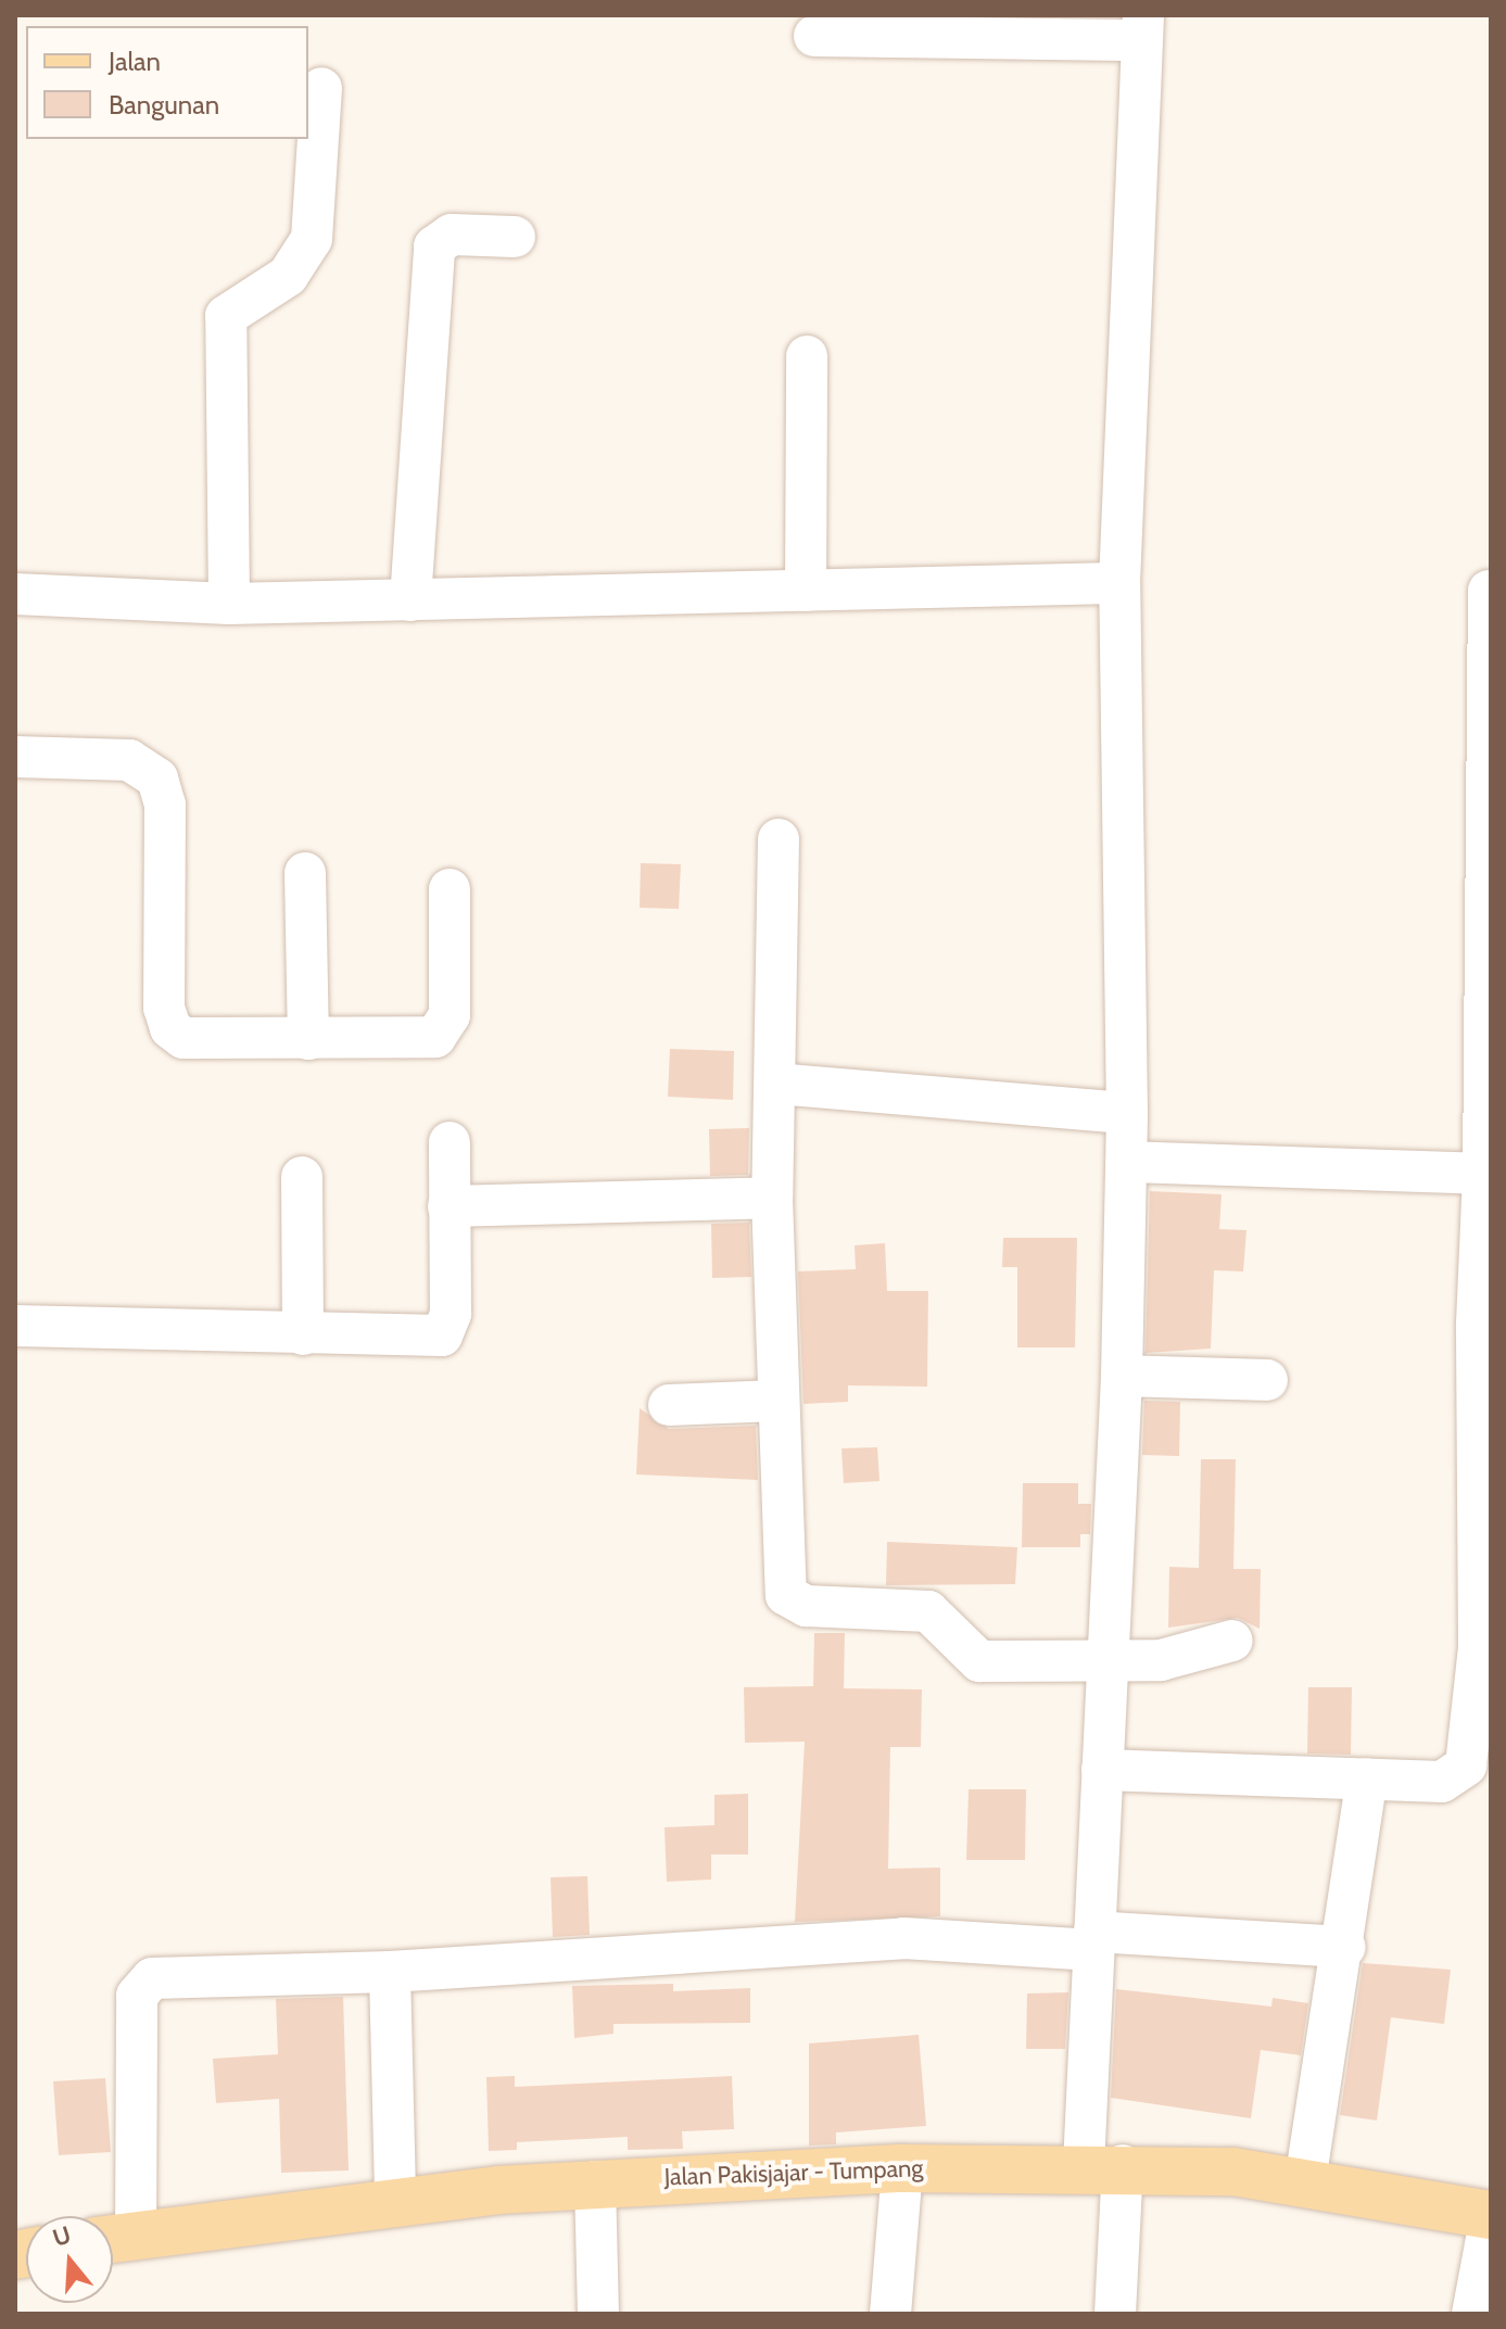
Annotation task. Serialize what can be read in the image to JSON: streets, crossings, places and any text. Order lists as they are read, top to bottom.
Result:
{
  "streets": {
    "main road": ["Jalan Pakisjajar - Tumpang"]
  },
  "legend": ["Jalan", "Bangunan"],
  "north": "top"
}
